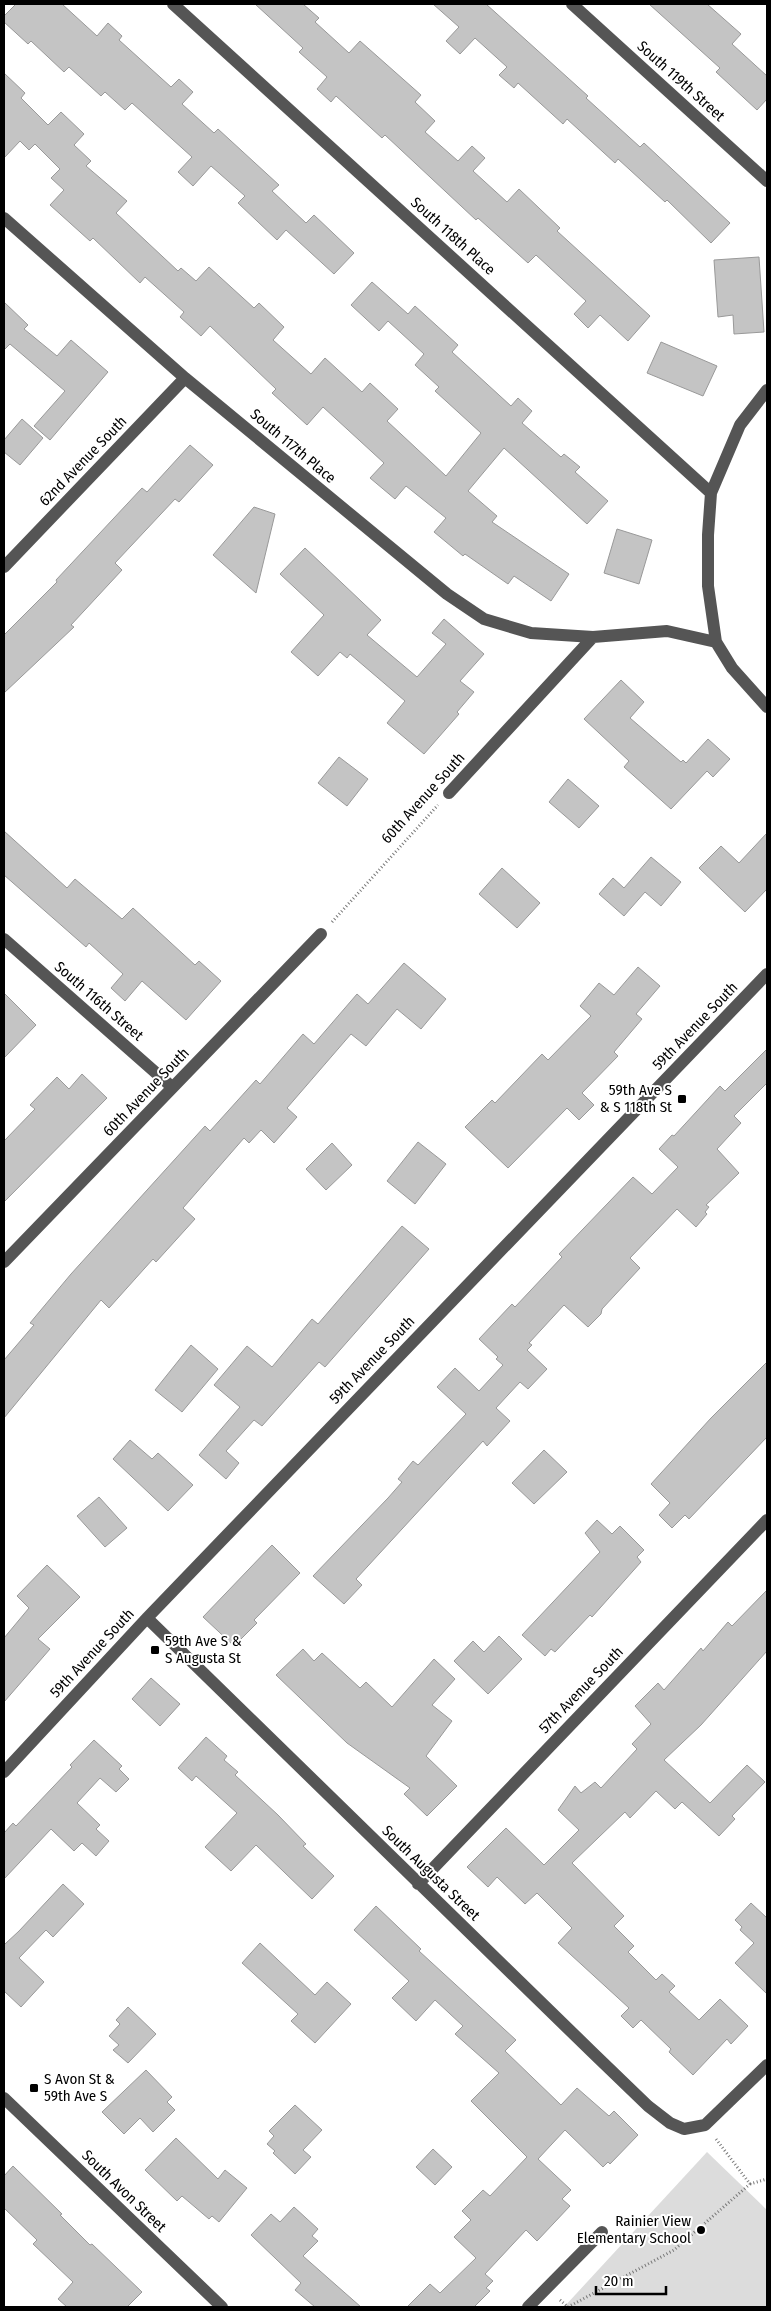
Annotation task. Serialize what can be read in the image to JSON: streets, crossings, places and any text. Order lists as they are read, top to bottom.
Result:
{
  "streets": {
    "street": [
      "South 119th Street",
      "South 118th Place",
      "South 117th Place",
      "62nd Avenue South",
      "60th Avenue South",
      "South 116th Street",
      "59th Avenue South",
      "57th Avenue South",
      "South Augusta Street",
      "South Avon Street"
    ]
  },
  "crossings": [
    ["South 117th Place", "62nd Avenue South"],
    ["South 117th Place", "60th Avenue South"],
    ["60th Avenue South", "South 116th Street"],
    ["59th Avenue South", "South Augusta Street"],
    ["57th Avenue South", "South Augusta Street"]
  ],
  "places": {
    "transit": ["59th Ave S & S 118th St", "59th Ave S & S Augusta St", "S Avon St & 59th Ave S"],
    "other": ["Rainier View Elementary School"]
  },
  "scale_bar": "20 m"
}
